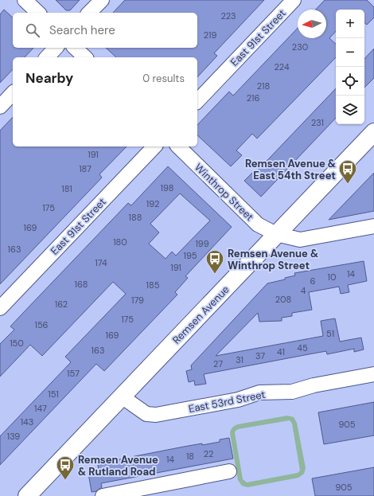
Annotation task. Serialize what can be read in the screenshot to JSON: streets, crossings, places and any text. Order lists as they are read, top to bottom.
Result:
{
  "streets": {
    "main road": ["Remsen Avenue"],
    "street": ["East 91st Street", "Winthrop Street", "East 53rd Street"]
  },
  "crossings": [
    ["Winthrop Street", "Remsen Avenue"],
    ["Remsen Avenue", "East 53rd Street"]
  ],
  "places": {
    "bus stop": ["Remsen Avenue & East 54th Street", "Remsen Avenue & Winthrop Street", "Remsen Avenue & Rutland Road"]
  },
  "house_numbers": [
    "223",
    "219",
    "230",
    "224",
    "218",
    "216",
    "231",
    "191",
    "187",
    "198",
    "181",
    "192",
    "175",
    "188",
    "169",
    "180",
    "199",
    "163",
    "195",
    "174",
    "191",
    "14",
    "10",
    "6",
    "168",
    "185",
    "4",
    "208",
    "179",
    "162",
    "175",
    "156",
    "51",
    "169",
    "150",
    "45",
    "163",
    "41",
    "37",
    "31",
    "27",
    "157",
    "151",
    "147",
    "143",
    "905",
    "139",
    "22",
    "18",
    "14",
    "905"
  ],
  "north": "left",
  "page": {
    "map_buttons": ["+", "−"],
    "search": "Search here",
    "heading": ["Nearby", "0 results"]
  }
}
